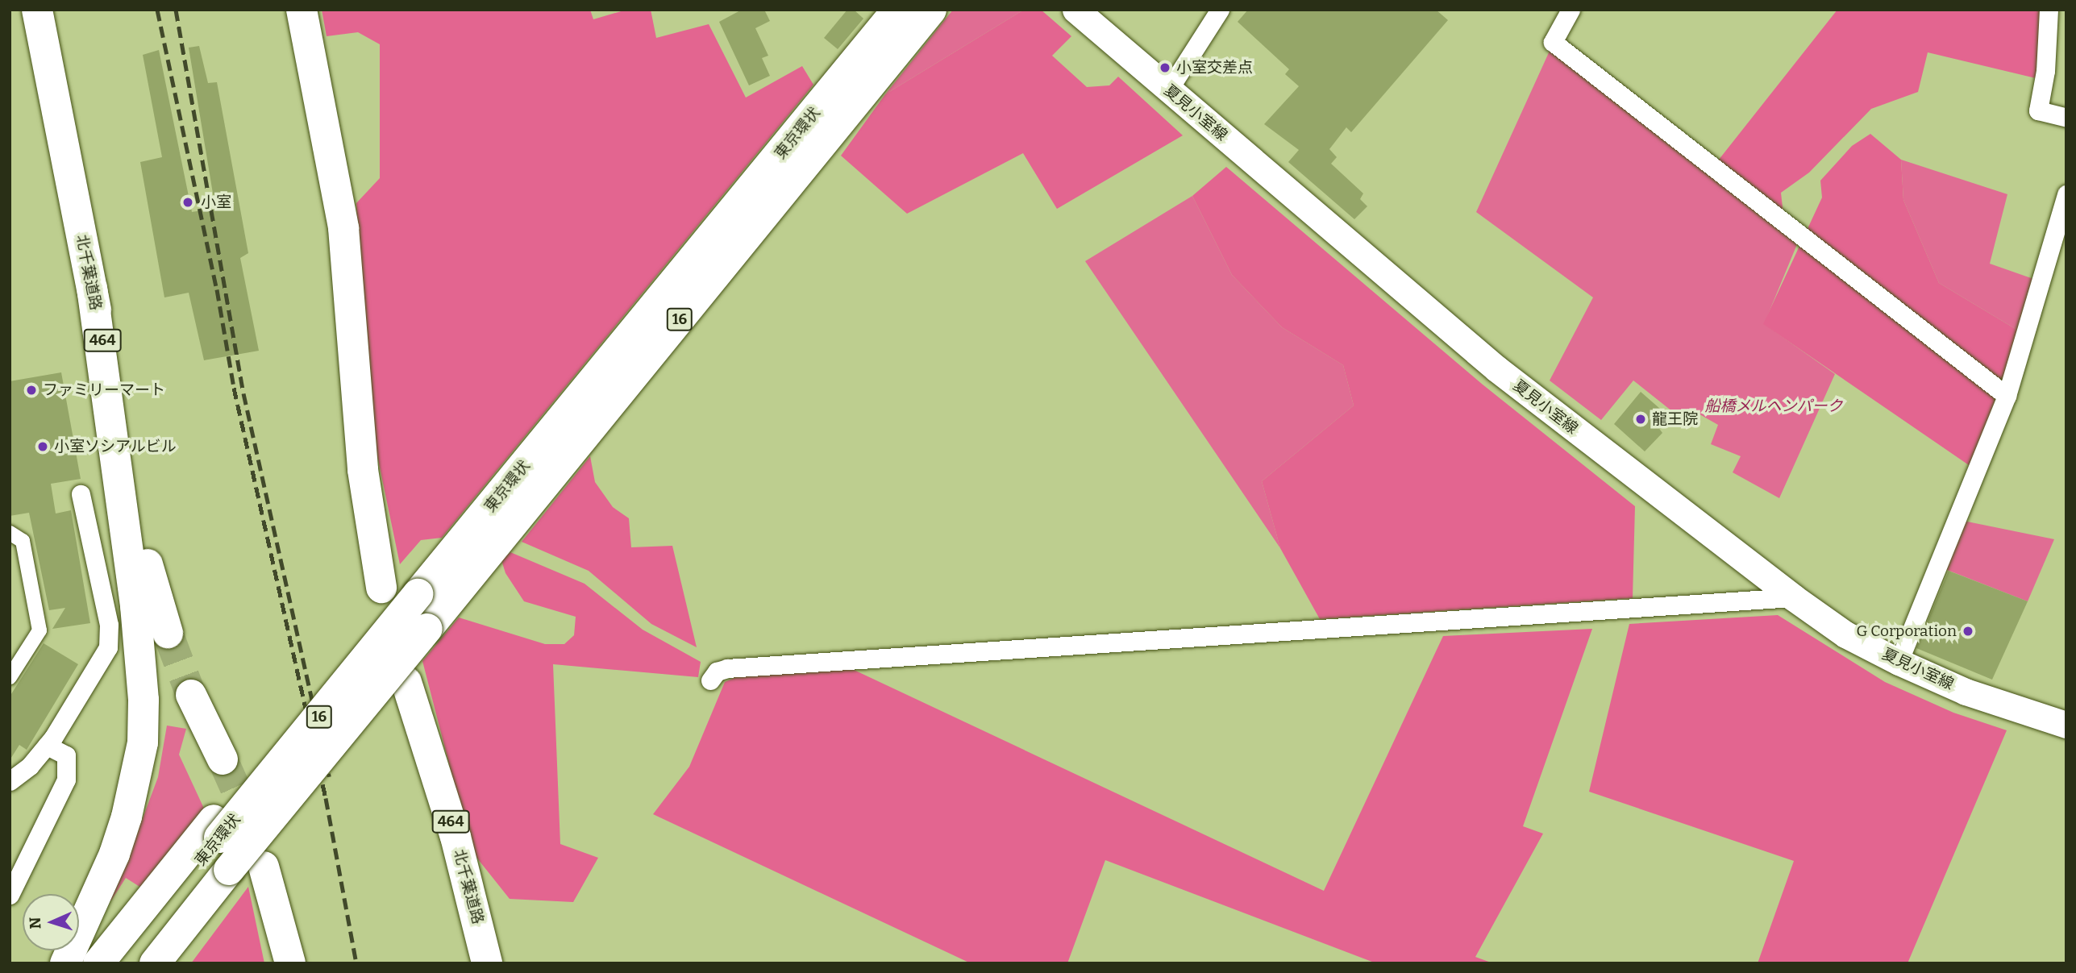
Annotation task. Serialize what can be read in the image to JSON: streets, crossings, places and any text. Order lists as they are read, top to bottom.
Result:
{
  "streets": {
    "highway": [
      "東京環状",
      "北千葉道路",
      "16",
      "464"
    ],
    "main road": ["夏見小室線"]
  },
  "parks": ["船橋メルヘンパーク"],
  "places": [
    "小室交差点",
    "小室",
    "ファミリーマート",
    "龍王院",
    "小室ソシアルビル",
    "G Corporation"
  ],
  "north": "left"
}
